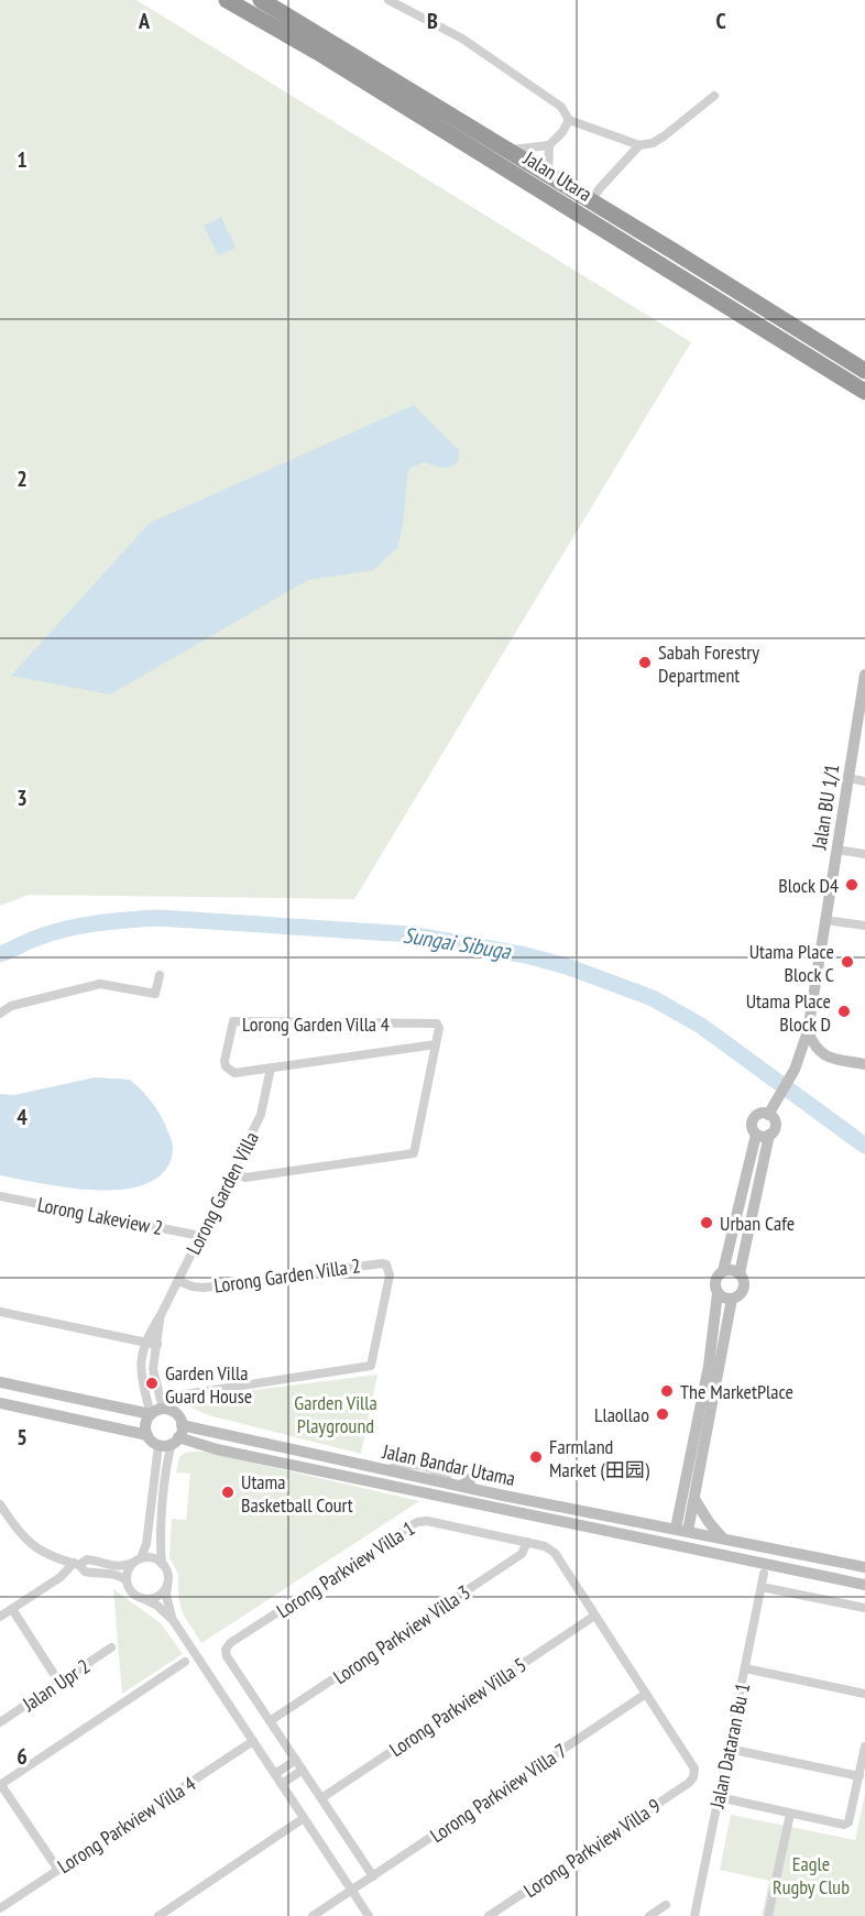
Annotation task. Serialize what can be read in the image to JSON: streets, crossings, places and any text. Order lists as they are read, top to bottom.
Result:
{
  "streets": {
    "highway": ["Jalan Utara"],
    "street": [
      "Jalan BU 1/1",
      "Lorong Garden Villa 4",
      "Lorong Garden Villa",
      "Lorong Lakeview 2",
      "Lorong Garden Villa 2",
      "Jalan Bandar Utama",
      "Lorong Parkview Villa 1",
      "Lorong Parkview Villa 3",
      "Jalan Upr 2",
      "Lorong Parkview Villa 5",
      "Jalan Dataran Bu 1",
      "Lorong Parkview Villa 7",
      "Lorong Parkview Villa 4",
      "Lorong Parkview Villa 9"
    ]
  },
  "crossings": [
    ["Lorong Garden Villa 4", "Lorong Garden Villa"],
    ["Lorong Garden Villa", "Lorong Lakeview 2"],
    ["Lorong Garden Villa", "Lorong Garden Villa 2"],
    ["Lorong Garden Villa", "Jalan Bandar Utama"],
    ["Lorong Parkview Villa 1", "Lorong Parkview Villa 3"],
    ["Lorong Parkview Villa 1", "Lorong Parkview Villa 5"],
    ["Lorong Parkview Villa 1", "Lorong Parkview Villa 7"],
    ["Lorong Parkview Villa 1", "Lorong Parkview Villa 9"]
  ],
  "water": ["Sungai Sibuga"],
  "parks": ["Garden Villa Playground", "Eagle Rugby Club"],
  "places": [
    "Sabah Forestry Department",
    "Block D4",
    "Utama Place Block C",
    "Utama Place Block D",
    "Urban Cafe",
    "Garden Villa Guard House",
    "The MarketPlace",
    "Llaollao",
    "Farmland Market (田园)",
    "Utama Basketball Court"
  ],
  "grid": {
    "columns": ["A", "B", "C"],
    "rows": [
      "1",
      "2",
      "3",
      "4",
      "5",
      "6"
    ]
  }
}
